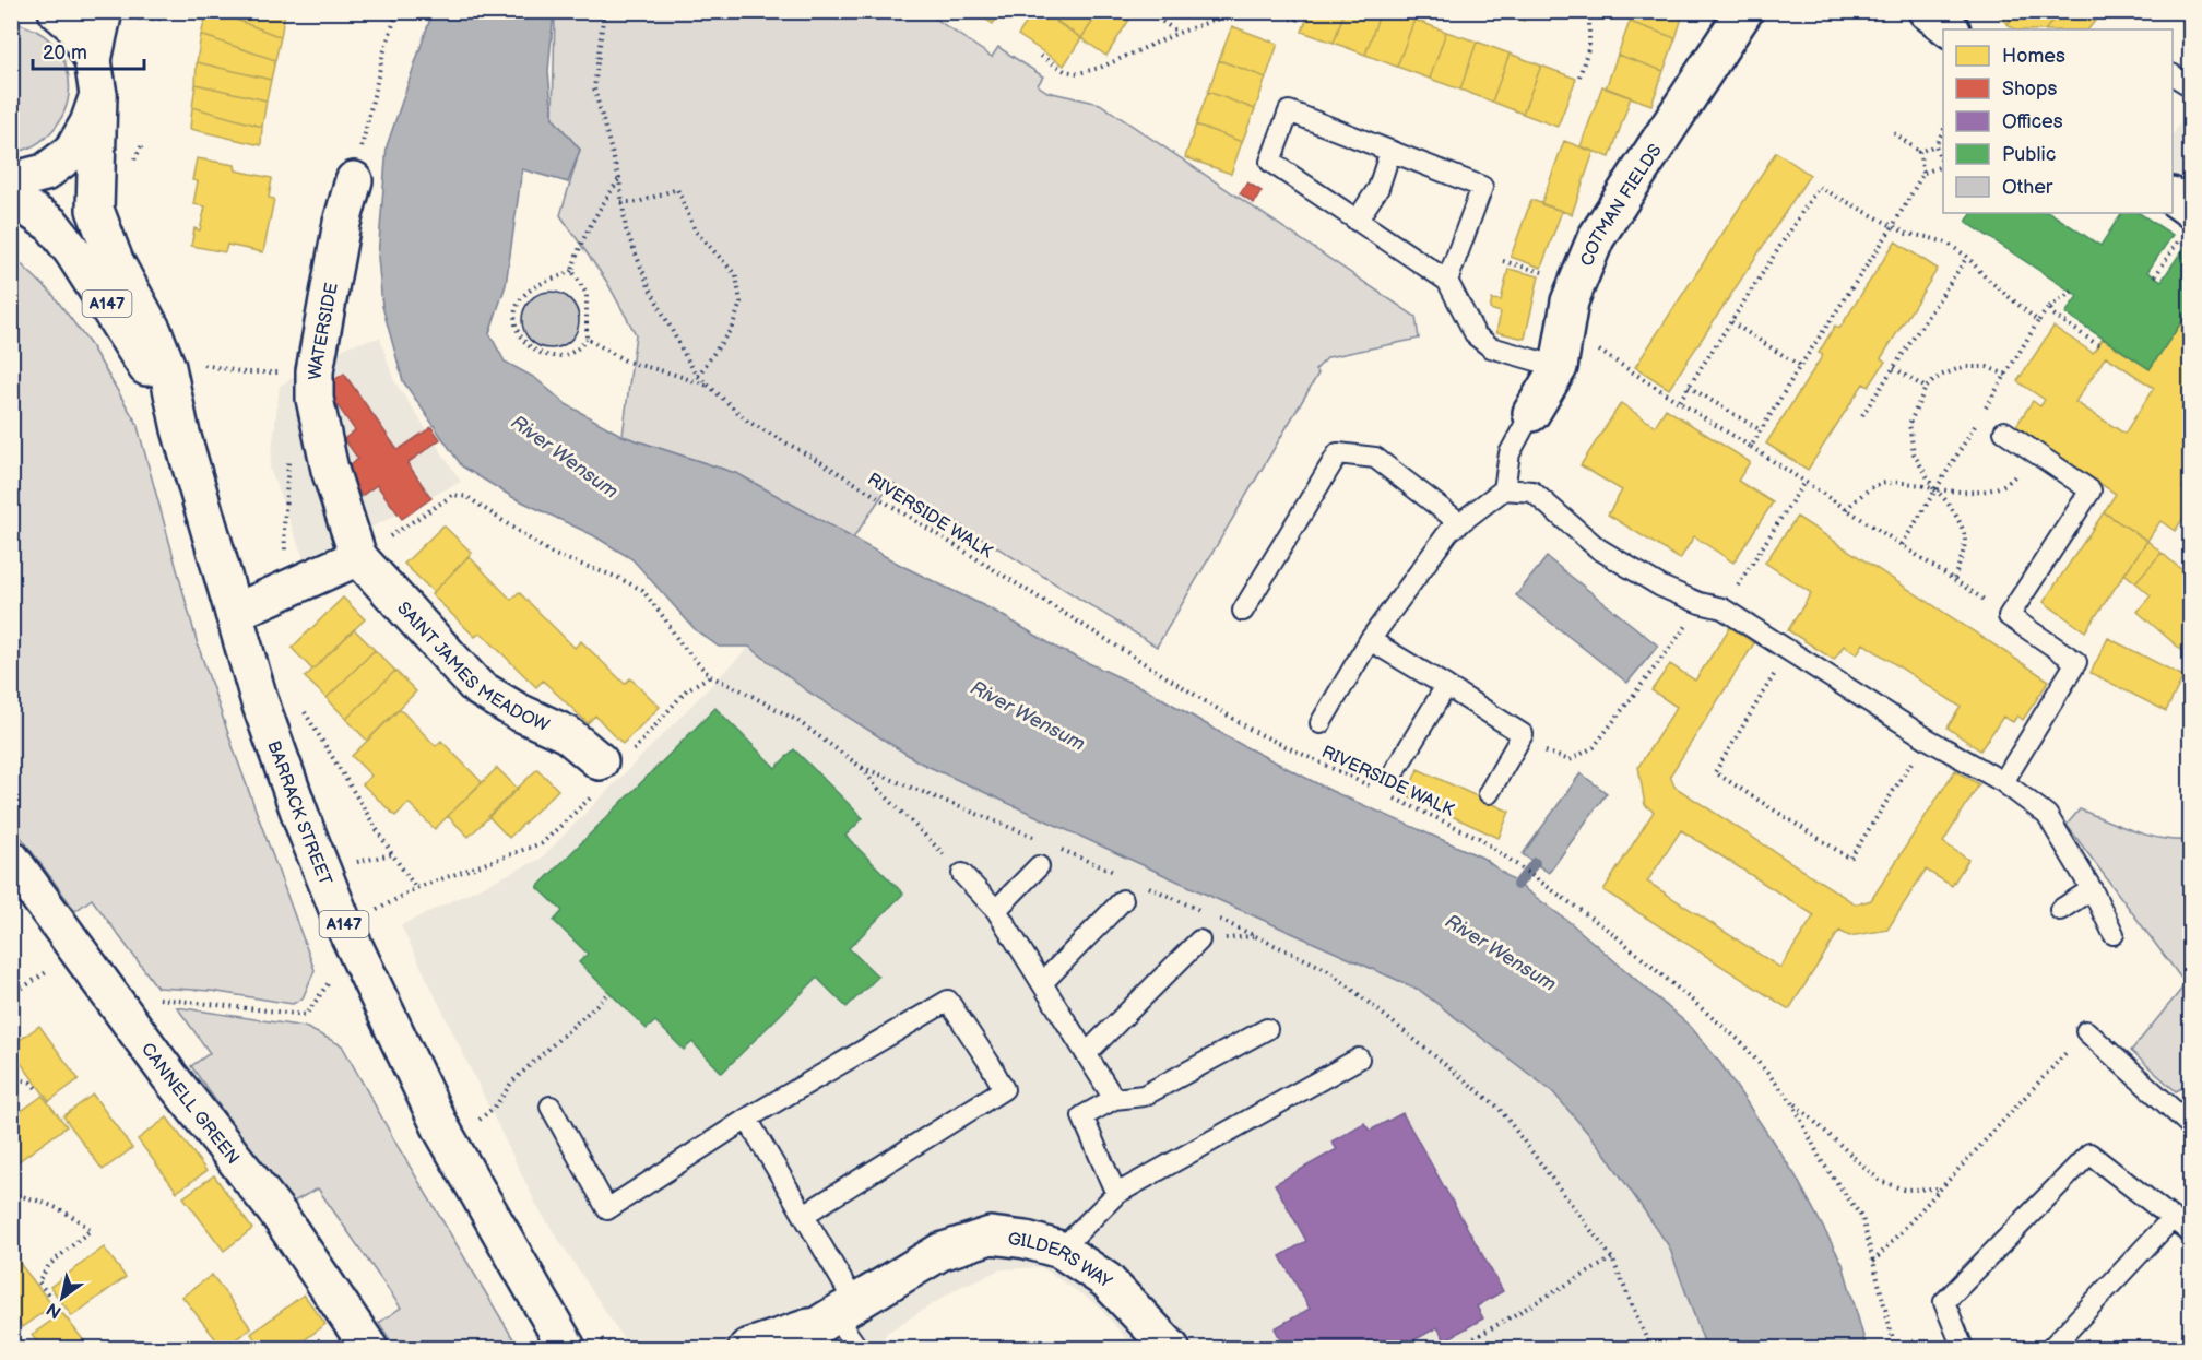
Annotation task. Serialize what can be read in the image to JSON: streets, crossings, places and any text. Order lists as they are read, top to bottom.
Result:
{
  "streets": {
    "street": [
      "COTMAN FIELDS",
      "A147",
      "WATERSIDE",
      "SAINT JAMES MEADOW",
      "BARRACK STREET",
      "CANNELL GREEN",
      "GILDERS WAY"
    ],
    "path": ["RIVERSIDE WALK"]
  },
  "crossings": [
    ["A147", "BARRACK STREET"],
    ["WATERSIDE", "SAINT JAMES MEADOW"]
  ],
  "water": ["River Wensum"],
  "legend": [
    "Homes",
    "Shops",
    "Offices",
    "Public",
    "Other"
  ],
  "scale_bar": "20 m",
  "north": "bottom left"
}
